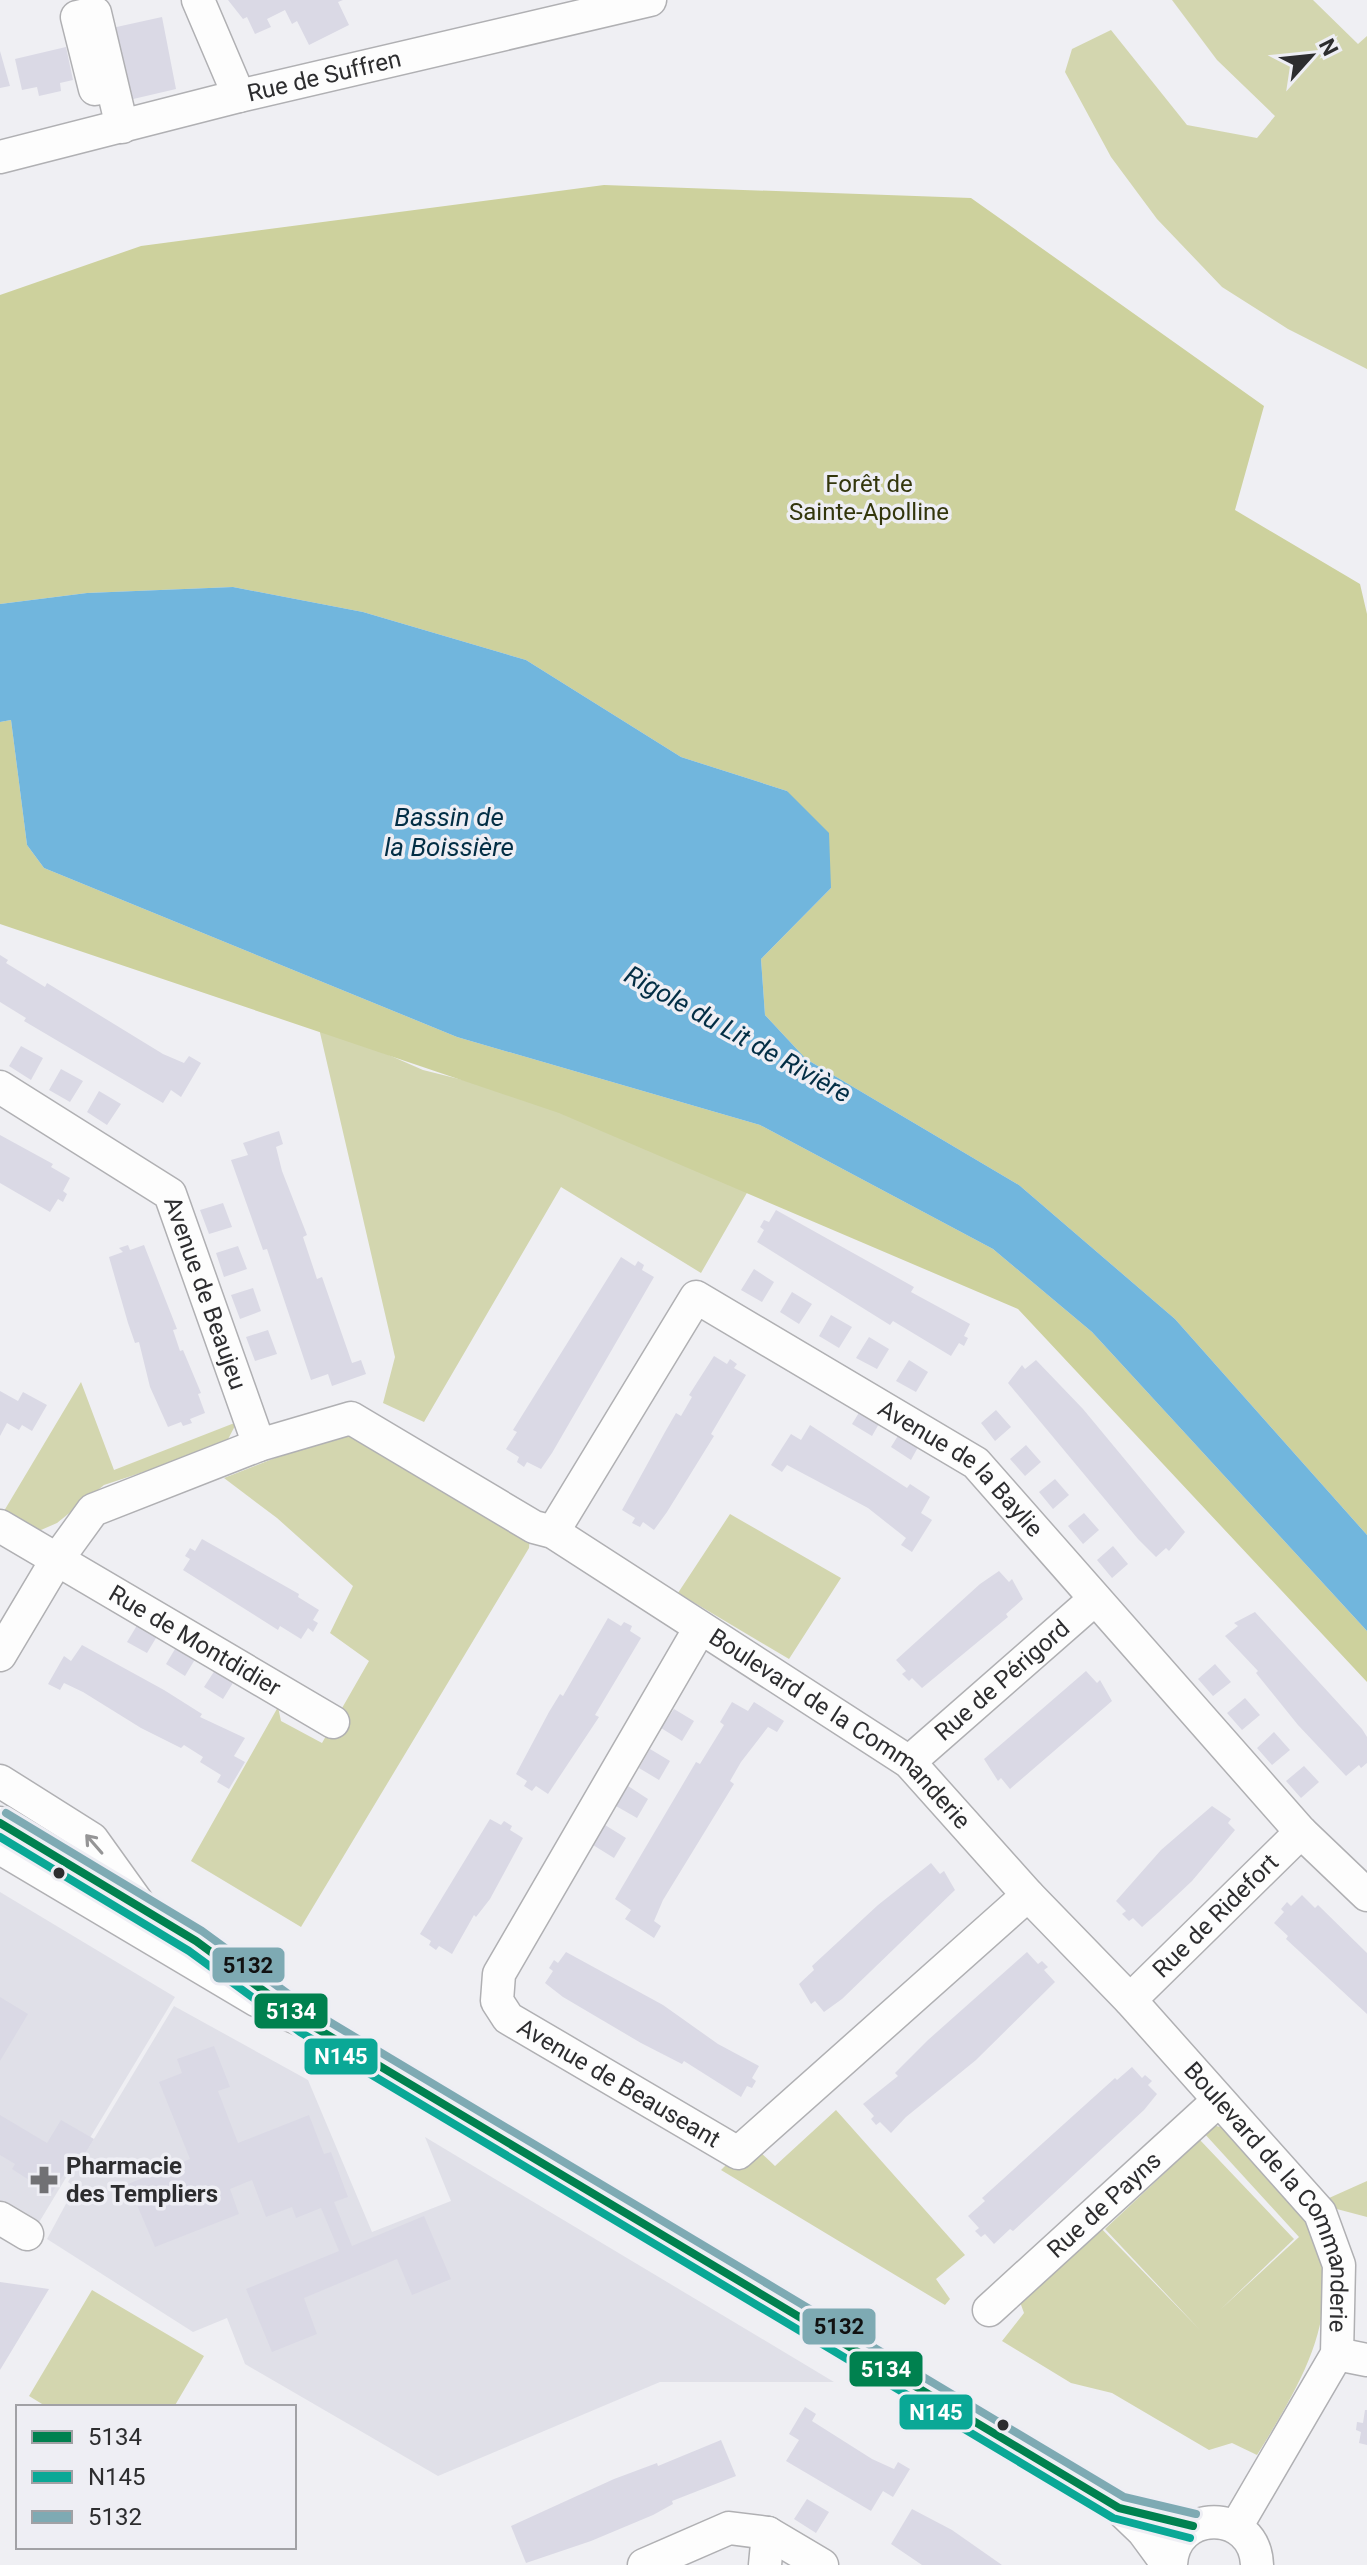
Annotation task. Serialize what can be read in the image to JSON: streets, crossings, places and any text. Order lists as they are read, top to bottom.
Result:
{
  "streets": {
    "street": [
      "Rue de Suffren",
      "Avenue de Beaujeu",
      "Avenue de la Baylie",
      "Rue de Montdidier",
      "Rue de Périgord",
      "Boulevard de la Commanderie",
      "Rue de Ridefort",
      "Avenue de Beauseant",
      "Rue de Payns"
    ]
  },
  "crossings": [
    ["Avenue de Beaujeu", "Boulevard de la Commanderie"],
    ["Avenue de la Baylie", "Rue de Périgord"],
    ["Avenue de la Baylie", "Boulevard de la Commanderie"],
    ["Avenue de la Baylie", "Rue de Ridefort"],
    ["Rue de Montdidier", "Boulevard de la Commanderie"],
    ["Rue de Périgord", "Boulevard de la Commanderie"],
    ["Boulevard de la Commanderie", "Rue de Ridefort"],
    ["Boulevard de la Commanderie", "Avenue de Beauseant"],
    ["Boulevard de la Commanderie", "Rue de Payns"]
  ],
  "water": ["Bassin de la Boissière", "Rigole du Lit de Rivière"],
  "parks": ["Forêt de Sainte-Apolline"],
  "places": {
    "pharmacy": ["Pharmacie des Templiers"]
  },
  "lines": ["transit line 5132", "transit line 5134", "transit line N145"],
  "legend": ["5134", "N145", "5132"],
  "north": "top right"
}
